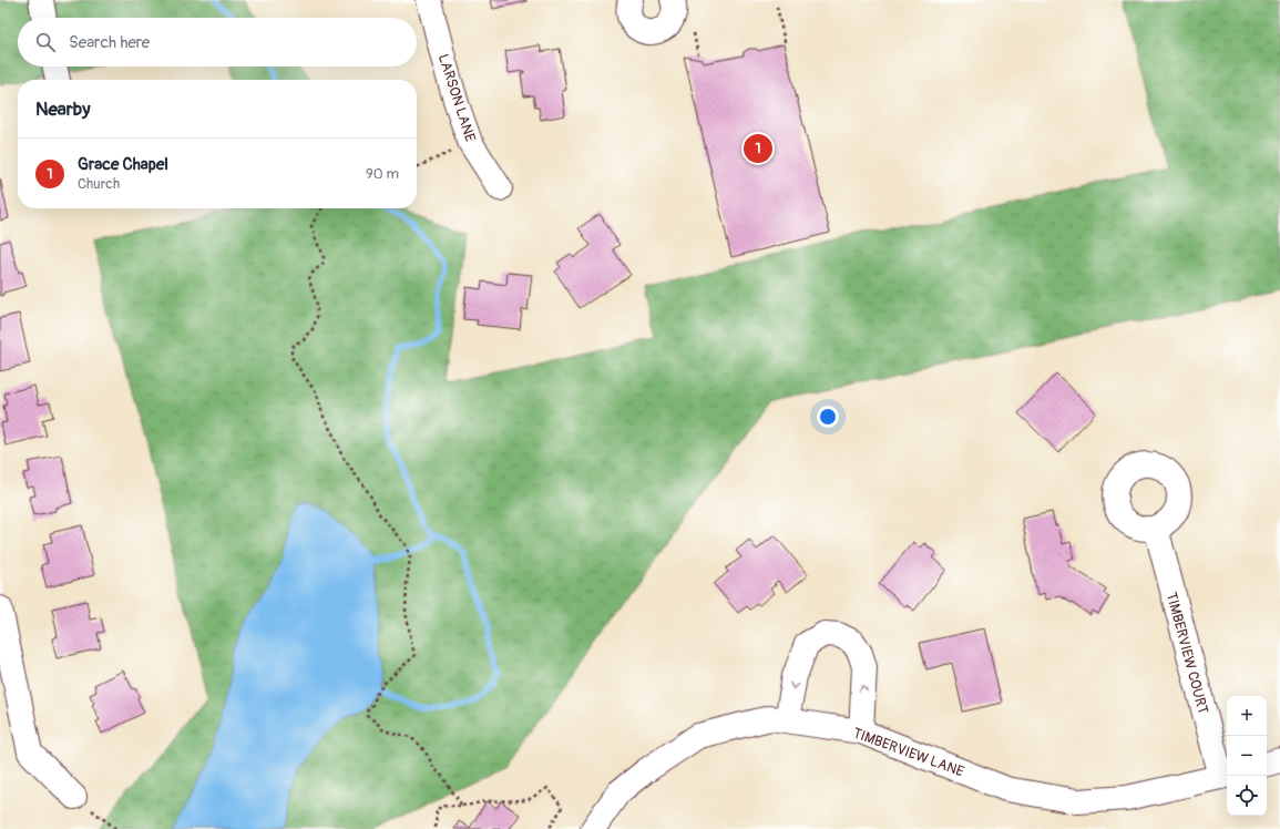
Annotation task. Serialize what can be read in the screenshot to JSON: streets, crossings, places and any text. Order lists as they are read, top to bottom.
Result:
{
  "streets": {
    "street": ["LARSON LANE", "TIMBERVIEW COURT", "TIMBERVIEW LANE"]
  },
  "crossings": [
    ["TIMBERVIEW COURT", "TIMBERVIEW LANE"]
  ],
  "page": {
    "search": "Search here",
    "heading": "Nearby",
    "pins": "1",
    "list": [
      {
        "mark": "1",
        "name": "Grace Chapel",
        "note": "Church",
        "value": "90 m"
      }
    ],
    "map_buttons": ["+", "−"]
  }
}
